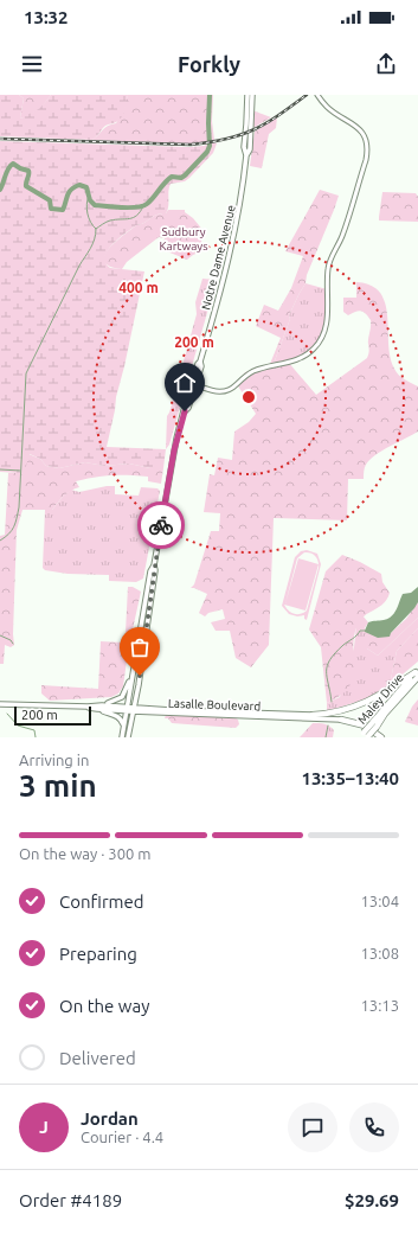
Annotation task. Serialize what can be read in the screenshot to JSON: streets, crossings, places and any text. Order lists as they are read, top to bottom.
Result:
{
  "streets": {
    "highway": ["Maley Drive"],
    "main road": ["Notre Dame Avenue", "Lasalle Boulevard"]
  },
  "crossings": [
    ["Notre Dame Avenue", "Lasalle Boulevard"]
  ],
  "parks": ["Sudbury Kartways"],
  "scale_bar": "200 m",
  "page": {
    "status": "13:32",
    "header": "Forkly",
    "scale": "200 m",
    "heading": ["3 min", "Arriving in", "13:35–13:40"],
    "panel": [
      "Jordan",
      "Courier · 4.4",
      "Order #4189",
      "$29.69"
    ],
    "bar": "On the way · 300 m",
    "list": [
      ["Confirmed", "13:04"],
      ["Preparing", "13:08"],
      ["On the way", "13:13"],
      "Delivered"
    ],
    "round": "J"
  },
  "rings": ["400 m", "200 m"]
}
